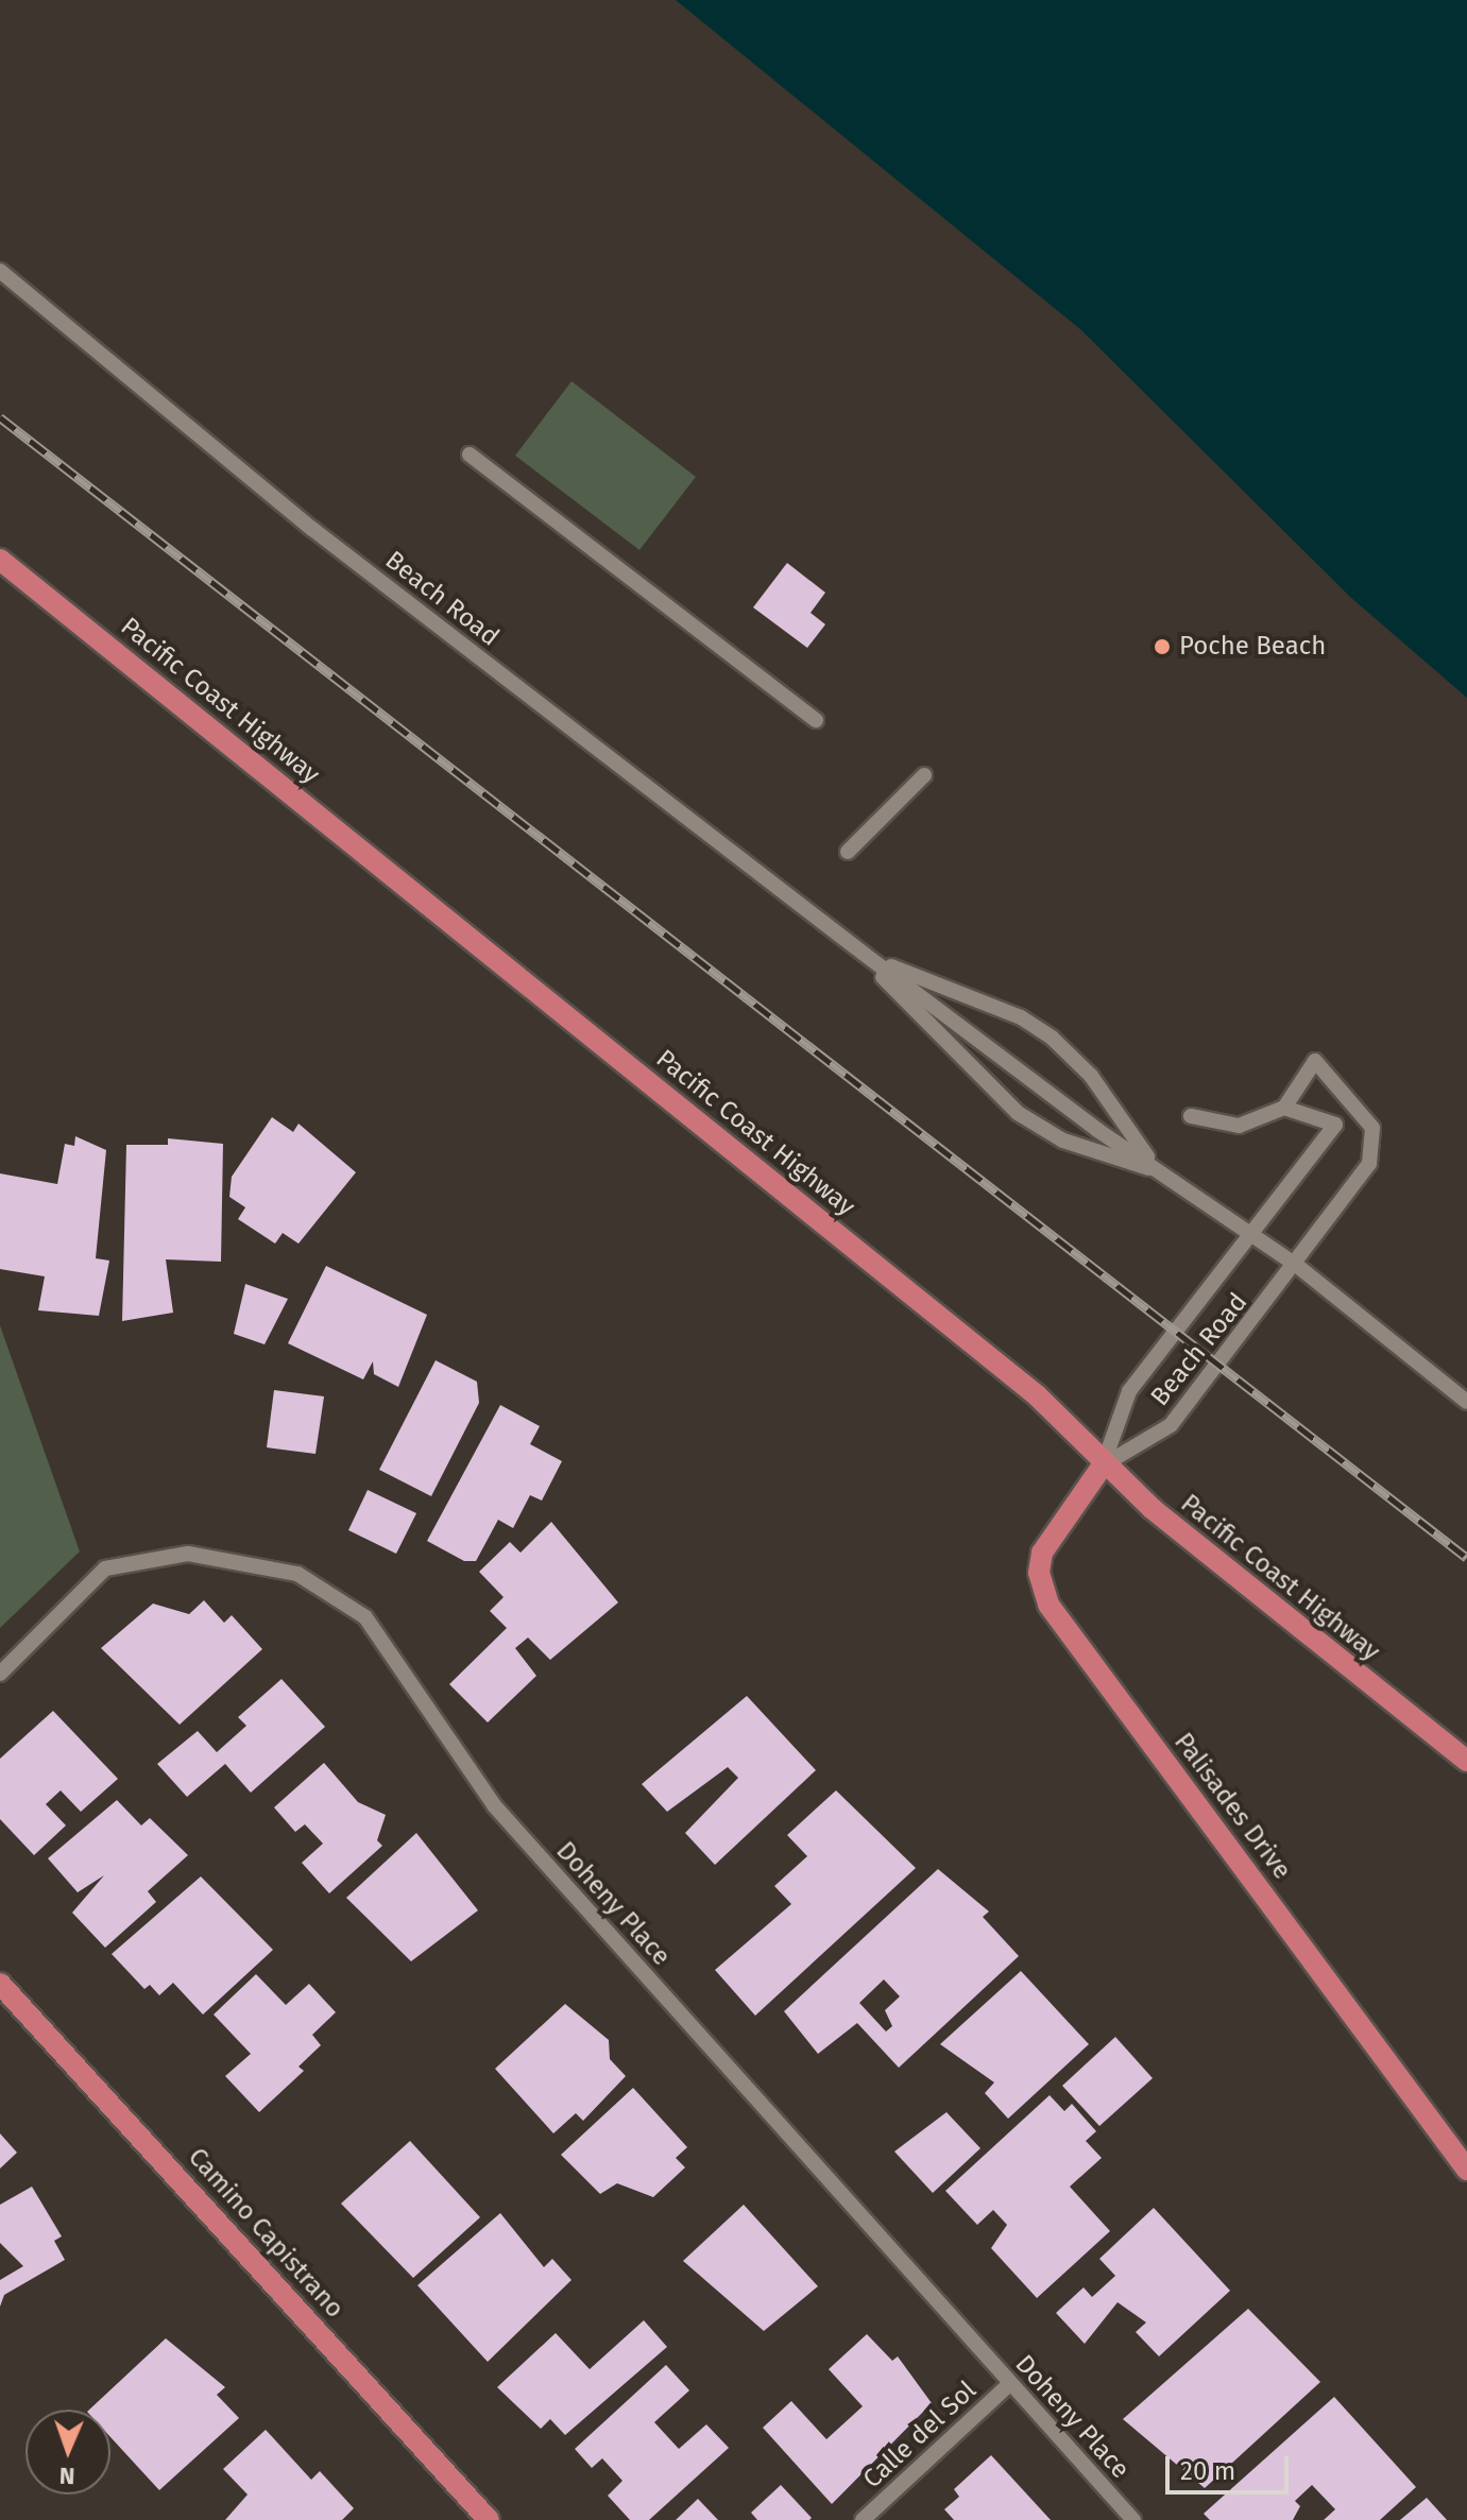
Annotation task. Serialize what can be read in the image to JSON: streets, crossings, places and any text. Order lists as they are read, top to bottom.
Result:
{
  "streets": {
    "main road": ["Pacific Coast Highway", "Palisades Drive", "Camino Capistrano"],
    "street": ["Beach Road", "Doheny Place", "Calle del Sol"]
  },
  "crossings": [
    ["Beach Road", "Pacific Coast Highway"],
    ["Beach Road", "Palisades Drive"],
    ["Pacific Coast Highway", "Palisades Drive"],
    ["Doheny Place", "Calle del Sol"]
  ],
  "places": ["Poche Beach"],
  "scale_bar": "20 m",
  "north": "bottom"
}
